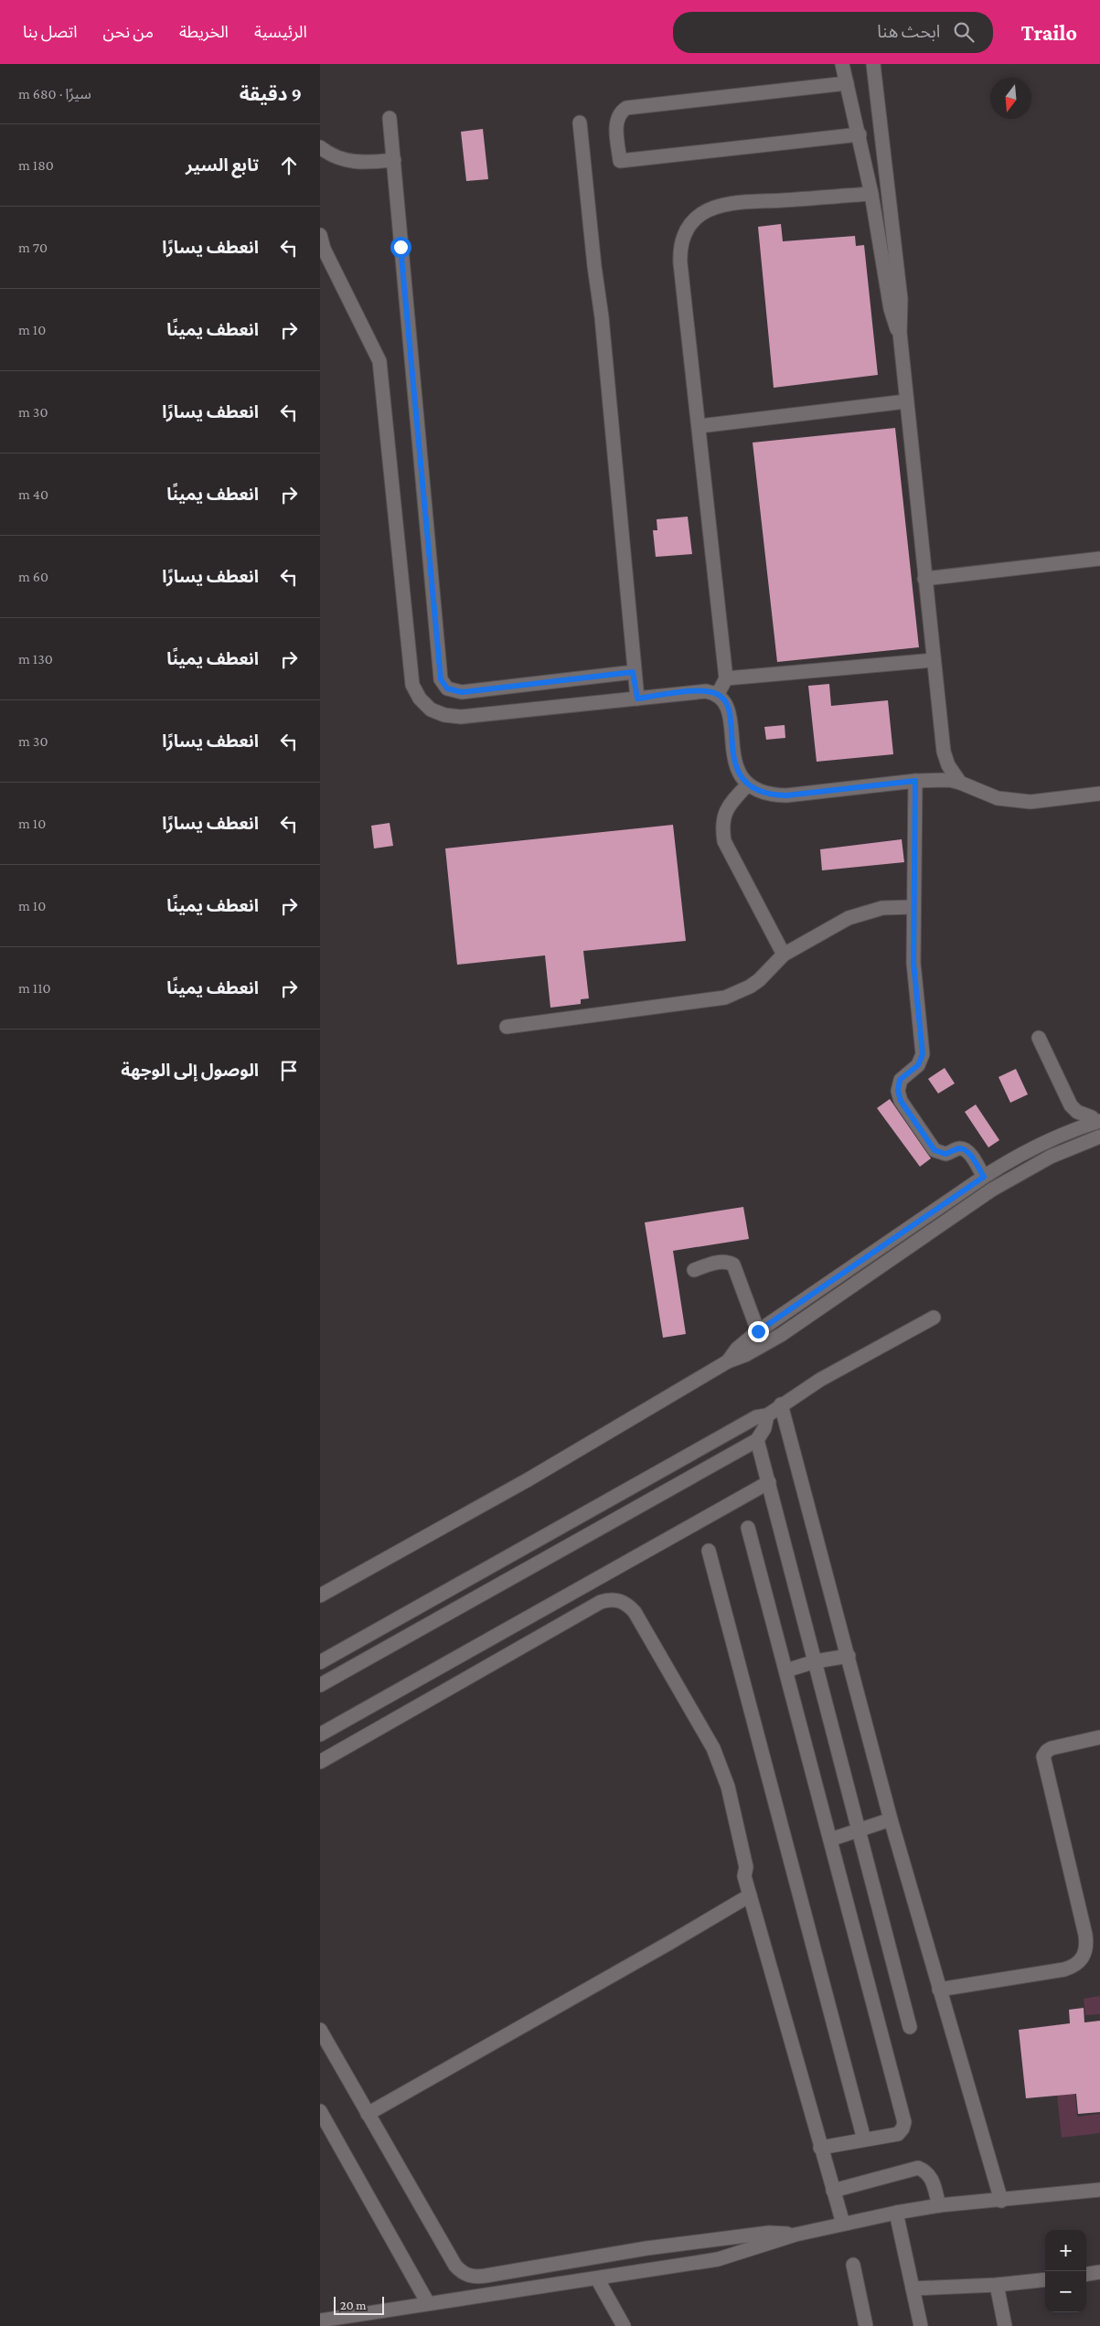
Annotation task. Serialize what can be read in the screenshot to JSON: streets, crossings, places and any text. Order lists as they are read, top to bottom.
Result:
{
  "scale_bar": "20 m",
  "north": "bottom",
  "page": {
    "header": "Trailo",
    "search": "ابحث هنا",
    "nav": [
      "الرئيسية",
      "الخريطة",
      "من نحن",
      "اتصل بنا"
    ],
    "heading": ["9 دقيقة", "سيرًا · 680 m"],
    "list": [
      ["تابع السير", "180 m"],
      ["انعطف يسارًا", "70 m"],
      ["انعطف يمينًا", "10 m"],
      ["انعطف يسارًا", "30 m"],
      ["انعطف يمينًا", "40 m"],
      ["انعطف يسارًا", "60 m"],
      ["انعطف يمينًا", "130 m"],
      ["انعطف يسارًا", "30 m"],
      ["انعطف يسارًا", "10 m"],
      ["انعطف يمينًا", "10 m"],
      ["انعطف يمينًا", "110 m"],
      "الوصول إلى الوجهة"
    ],
    "map_buttons": ["+", "−"],
    "scale": "20 m"
  }
}
